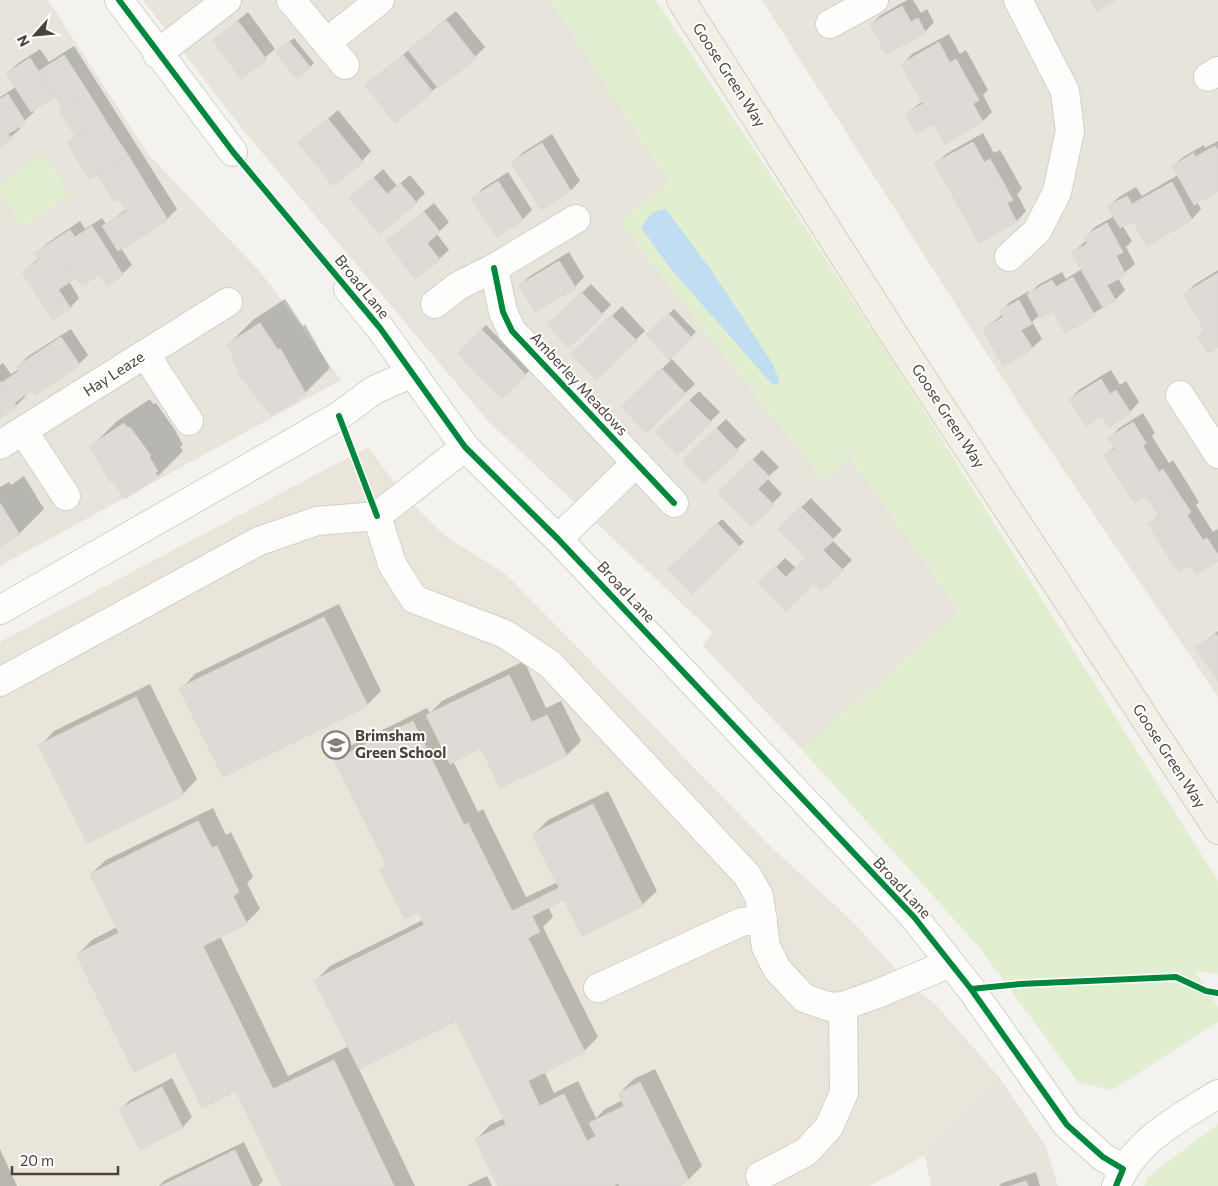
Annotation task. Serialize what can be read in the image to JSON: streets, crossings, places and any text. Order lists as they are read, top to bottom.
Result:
{
  "streets": {
    "main road": ["Goose Green Way"],
    "street": ["Broad Lane", "Hay Leaze", "Amberley Meadows"]
  },
  "places": {
    "school or university": ["Brimsham Green School"]
  },
  "scale_bar": "20 m",
  "north": "bottom left"
}
